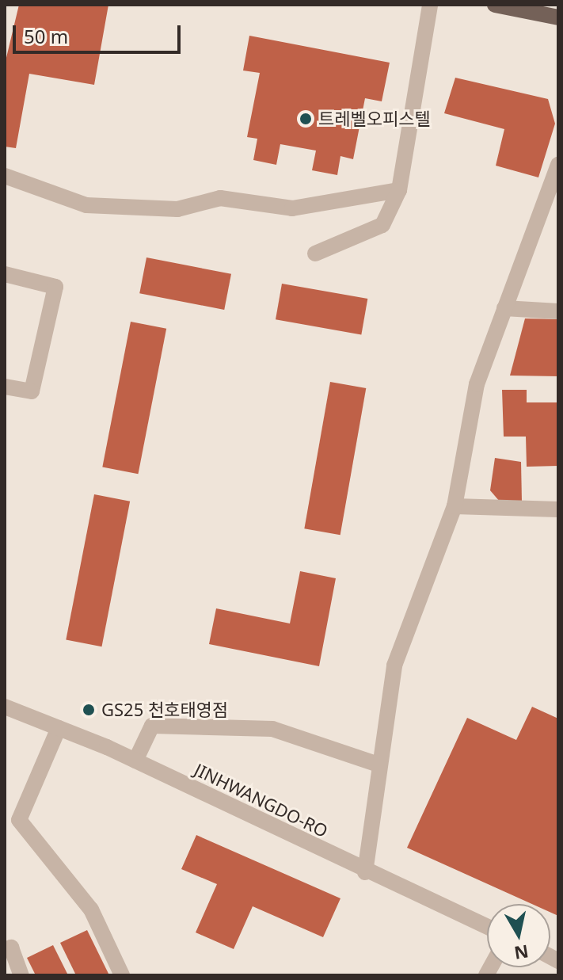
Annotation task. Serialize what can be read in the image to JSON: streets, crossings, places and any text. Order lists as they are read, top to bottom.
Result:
{
  "streets": {
    "street": ["JINHWANGDO-RO"]
  },
  "places": ["트레벨오피스텔", "GS25 천호태영점"],
  "scale_bar": "50 m",
  "north": "bottom"
}
